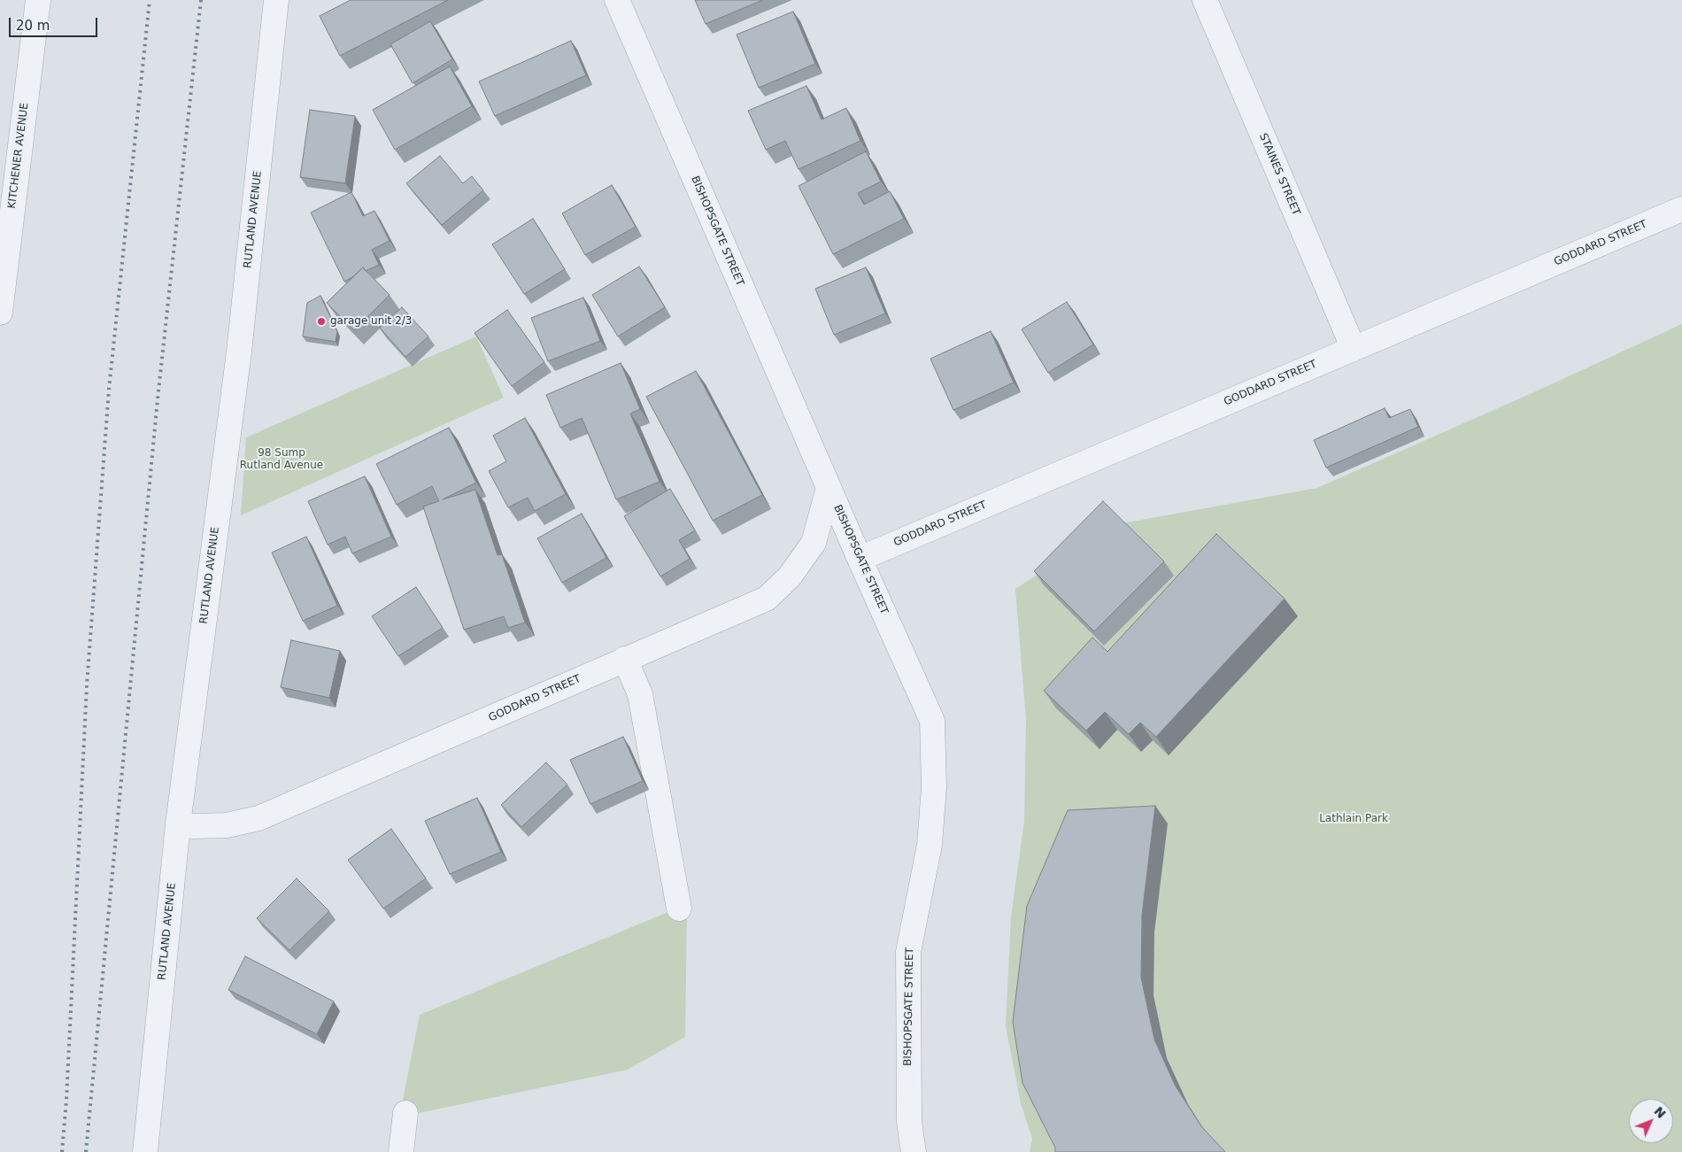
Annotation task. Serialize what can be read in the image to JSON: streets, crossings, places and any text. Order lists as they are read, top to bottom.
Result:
{
  "streets": {
    "street": [
      "KITCHENER AVENUE",
      "STAINES STREET",
      "RUTLAND AVENUE",
      "BISHOPSGATE STREET",
      "GODDARD STREET"
    ]
  },
  "crossings": [
    ["STAINES STREET", "GODDARD STREET"],
    ["RUTLAND AVENUE", "GODDARD STREET"],
    ["BISHOPSGATE STREET", "GODDARD STREET"]
  ],
  "parks": ["98 Sump Rutland Avenue", "Lathlain Park"],
  "places": ["garage unit 2/3"],
  "scale_bar": "20 m",
  "north": "top right"
}
